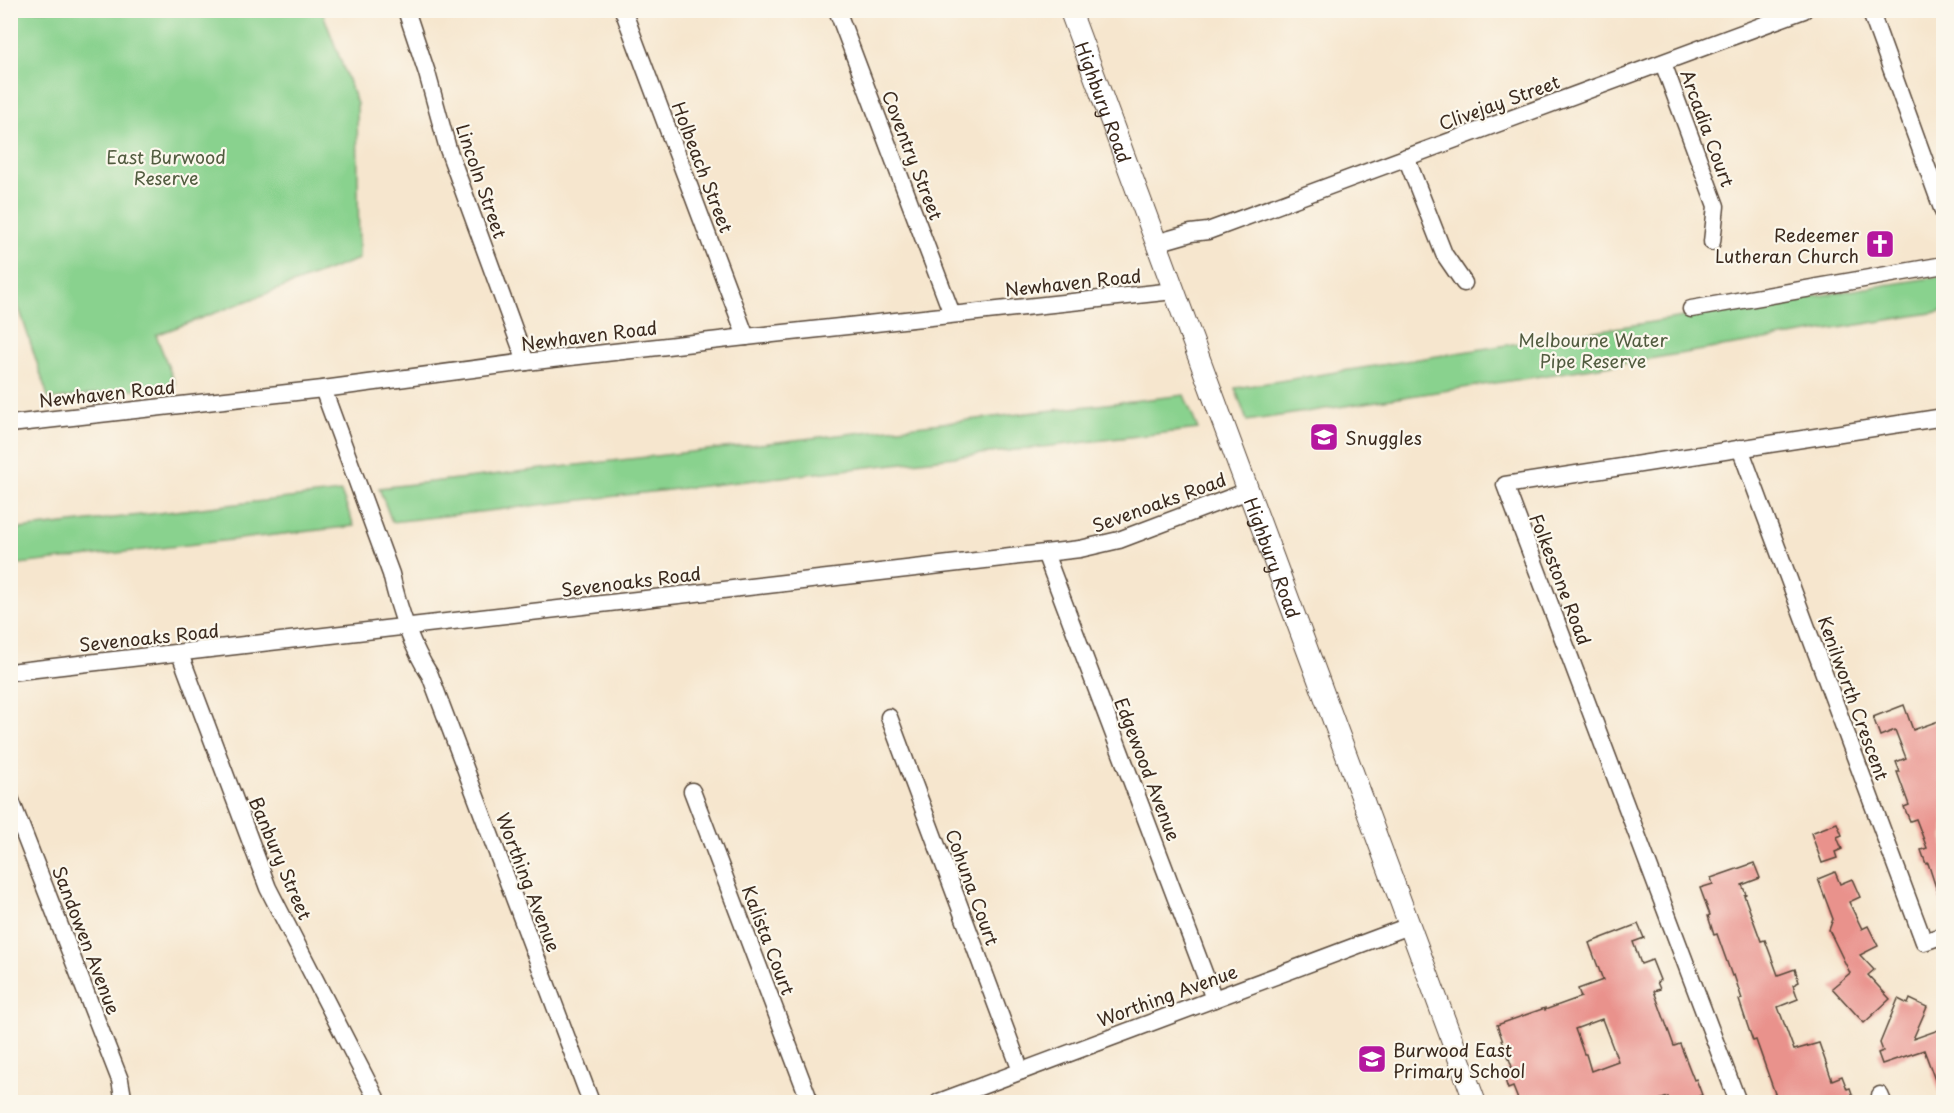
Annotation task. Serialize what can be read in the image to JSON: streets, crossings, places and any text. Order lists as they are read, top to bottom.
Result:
{
  "streets": {
    "main road": ["Highbury Road"],
    "street": [
      "Clivejay Street",
      "Arcadia Court",
      "Coventry Street",
      "Holbeach Street",
      "Lincoln Street",
      "Newhaven Road",
      "Sevenoaks Road",
      "Folkestone Road",
      "Kenilworth Crescent",
      "Edgewood Avenue",
      "Banbury Street",
      "Worthing Avenue",
      "Cohuna Court",
      "Sandowen Avenue",
      "Kalista Court"
    ]
  },
  "crossings": [
    ["Highbury Road", "Clivejay Street"],
    ["Highbury Road", "Newhaven Road"],
    ["Highbury Road", "Sevenoaks Road"],
    ["Highbury Road", "Worthing Avenue"],
    ["Clivejay Street", "Arcadia Court"],
    ["Coventry Street", "Newhaven Road"],
    ["Holbeach Street", "Newhaven Road"],
    ["Lincoln Street", "Newhaven Road"],
    ["Newhaven Road", "Worthing Avenue"],
    ["Sevenoaks Road", "Edgewood Avenue"],
    ["Sevenoaks Road", "Banbury Street"],
    ["Sevenoaks Road", "Worthing Avenue"],
    ["Folkestone Road", "Kenilworth Crescent"],
    ["Edgewood Avenue", "Worthing Avenue"],
    ["Worthing Avenue", "Cohuna Court"]
  ],
  "parks": ["East Burwood Reserve", "Melbourne Water Pipe Reserve"],
  "places": {
    "church": ["Redeemer Lutheran Church"],
    "school or university": ["Snuggles", "Burwood East Primary School"]
  }
}
